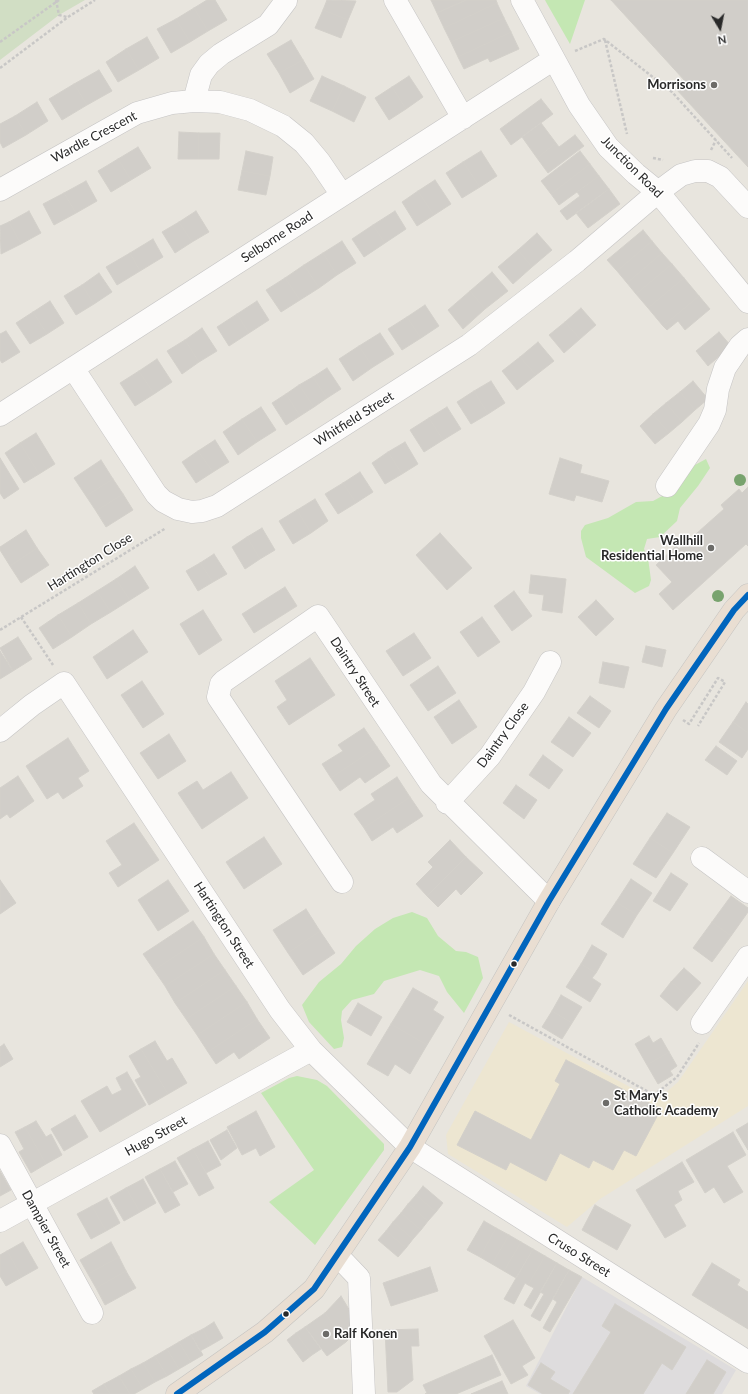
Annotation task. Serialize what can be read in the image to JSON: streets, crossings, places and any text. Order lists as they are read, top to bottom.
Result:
{
  "streets": {
    "street": [
      "Wardle Crescent",
      "Junction Road",
      "Selborne Road",
      "Whitfield Street",
      "Daintry Street",
      "Daintry Close",
      "Hartington Street",
      "Hugo Street",
      "Dampier Street",
      "Cruso Street"
    ],
    "path": ["Hartington Close"]
  },
  "crossings": [
    ["Wardle Crescent", "Selborne Road"],
    ["Junction Road", "Selborne Road"],
    ["Junction Road", "Whitfield Street"],
    ["Selborne Road", "Whitfield Street"],
    ["Whitfield Street", "Hartington Close"],
    ["Daintry Street", "Daintry Close"],
    ["Hartington Street", "Hugo Street"],
    ["Hartington Street", "Cruso Street"],
    ["Hugo Street", "Dampier Street"]
  ],
  "places": [
    "Morrisons",
    "Wallhill Residential Home",
    "St Mary's Catholic Academy",
    "Ralf Konen"
  ],
  "north": "bottom"
}
